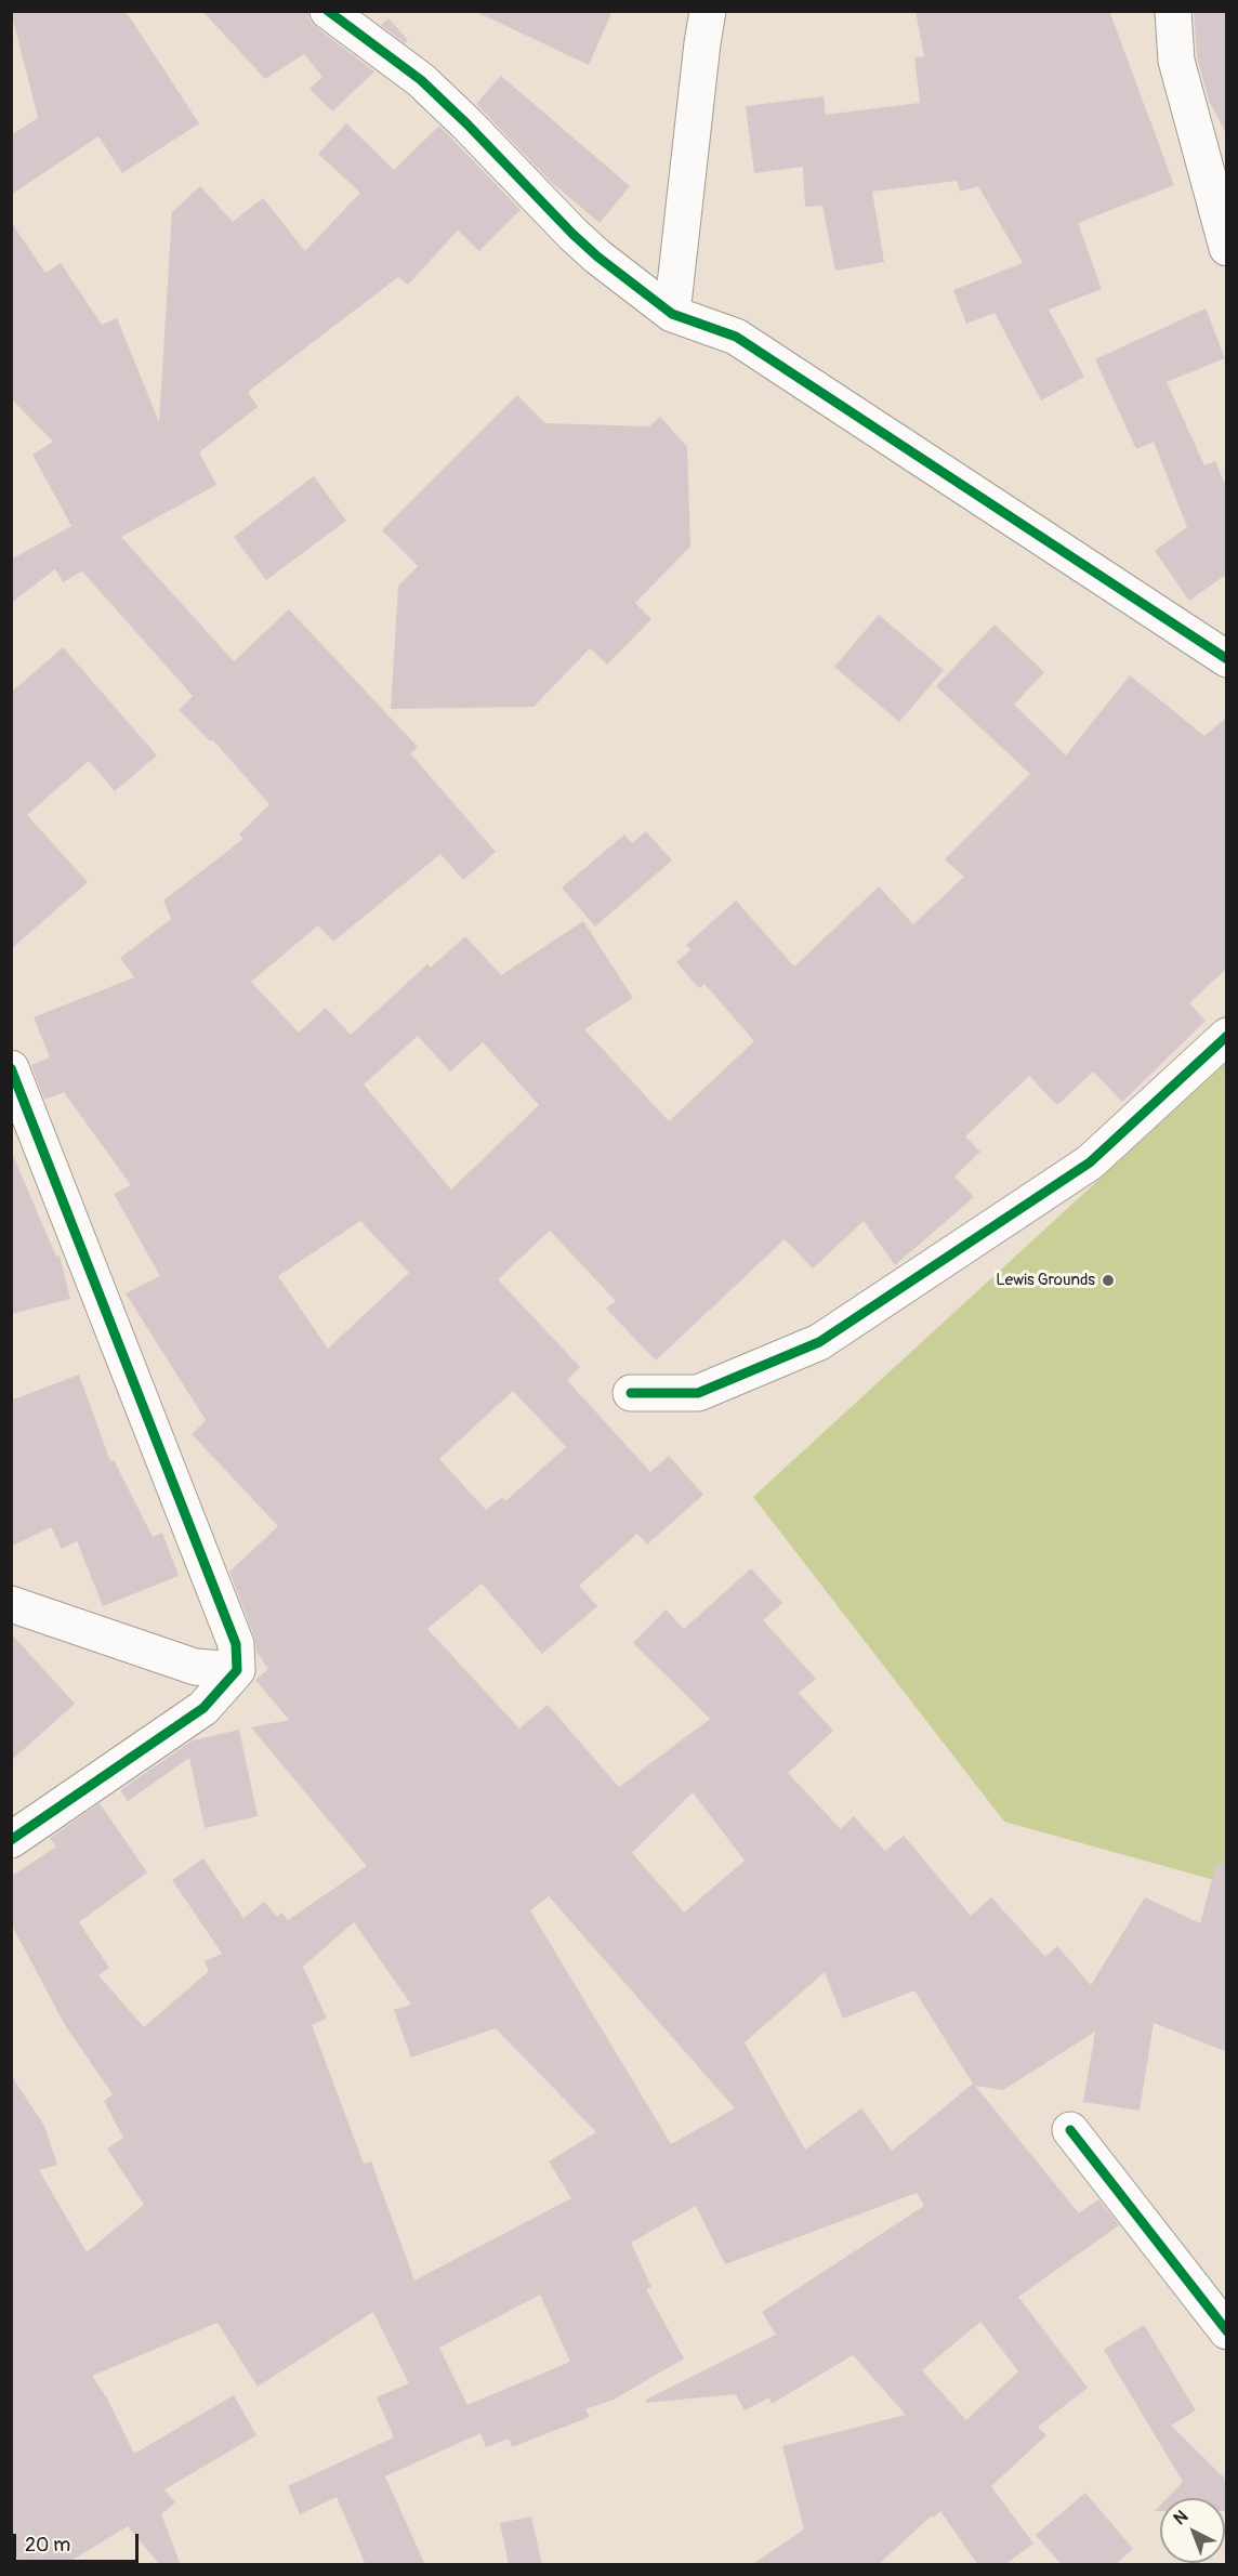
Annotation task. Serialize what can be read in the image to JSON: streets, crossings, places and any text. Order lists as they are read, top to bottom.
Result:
{
  "places": ["Lewis Grounds"],
  "scale_bar": "20 m",
  "north": "top left"
}
